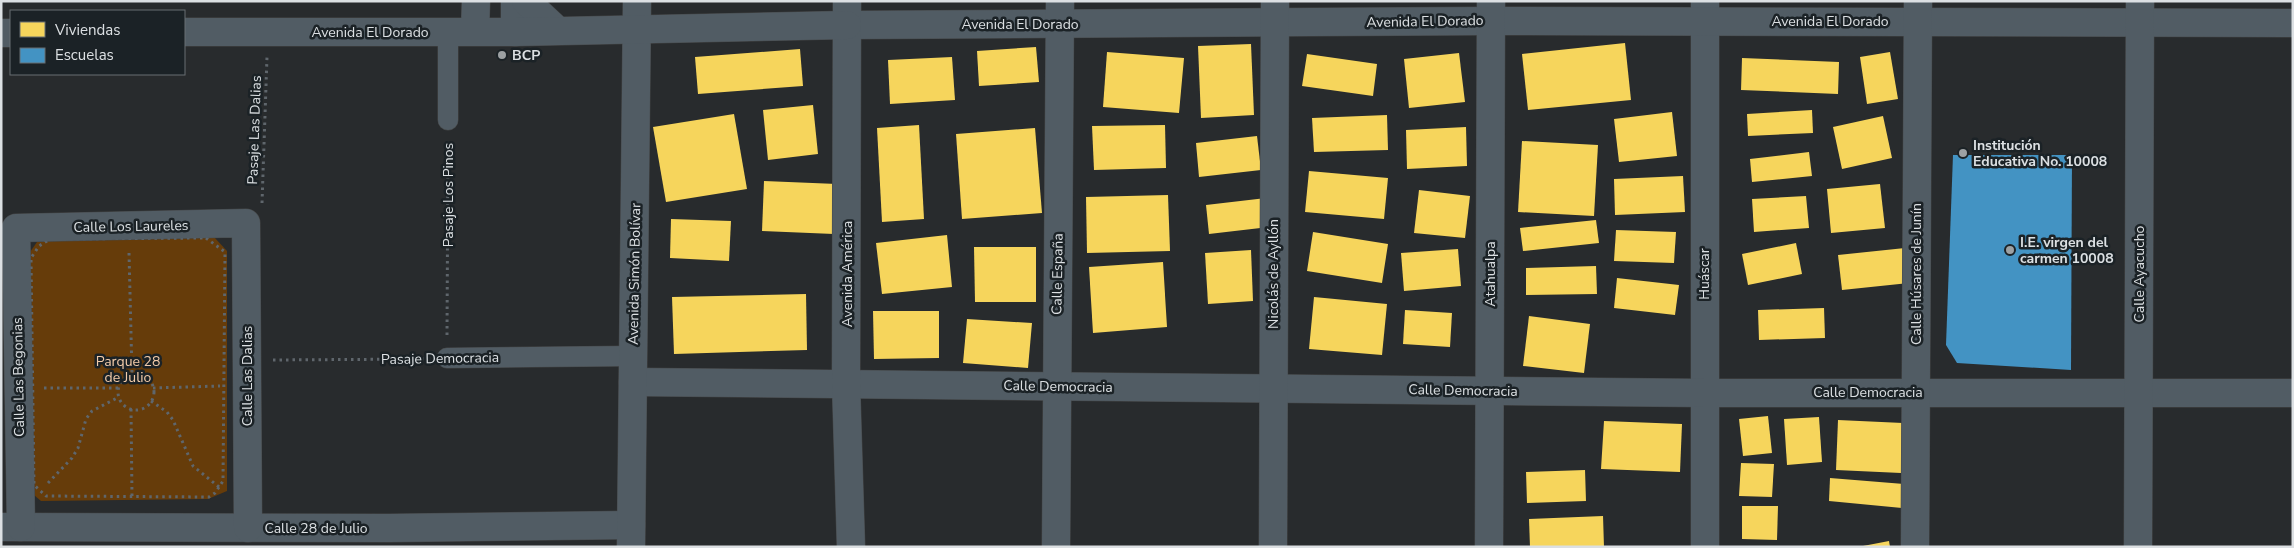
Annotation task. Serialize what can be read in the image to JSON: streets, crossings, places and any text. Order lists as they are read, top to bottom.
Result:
{
  "streets": {
    "street": [
      "Avenida El Dorado",
      "Calle Los Laureles",
      "Avenida Simón Bolívar",
      "Avenida América",
      "Calle España",
      "Nicolás de Ayllón",
      "Atahualpa",
      "Huáscar",
      "Calle Húsares de Junín",
      "Calle Ayacucho",
      "Pasaje Democracia",
      "Calle Las Dalias",
      "Calle Las Begonias",
      "Calle Democracia",
      "Calle 28 de Julio"
    ],
    "path": ["Pasaje Las Dalias", "Pasaje Los Pinos"]
  },
  "crossings": [
    ["Avenida El Dorado", "Pasaje Las Dalias"],
    ["Avenida El Dorado", "Avenida Simón Bolívar"],
    ["Avenida El Dorado", "Avenida América"],
    ["Avenida El Dorado", "Calle España"],
    ["Avenida El Dorado", "Nicolás de Ayllón"],
    ["Avenida El Dorado", "Atahualpa"],
    ["Avenida El Dorado", "Huáscar"],
    ["Avenida El Dorado", "Calle Húsares de Junín"],
    ["Avenida El Dorado", "Calle Ayacucho"],
    ["Pasaje Las Dalias", "Calle Los Laureles"],
    ["Pasaje Las Dalias", "Calle Las Dalias"],
    ["Pasaje Los Pinos", "Pasaje Democracia"],
    ["Calle Los Laureles", "Calle Las Dalias"],
    ["Calle Los Laureles", "Calle Las Begonias"],
    ["Avenida Simón Bolívar", "Pasaje Democracia"],
    ["Avenida Simón Bolívar", "Calle Democracia"],
    ["Avenida Simón Bolívar", "Calle 28 de Julio"],
    ["Avenida América", "Calle Democracia"],
    ["Calle España", "Calle Democracia"],
    ["Nicolás de Ayllón", "Calle Democracia"],
    ["Atahualpa", "Calle Democracia"],
    ["Huáscar", "Calle Democracia"],
    ["Calle Húsares de Junín", "Calle Democracia"],
    ["Calle Ayacucho", "Calle Democracia"],
    ["Pasaje Democracia", "Calle Las Dalias"],
    ["Pasaje Democracia", "Calle Democracia"],
    ["Calle Las Dalias", "Calle 28 de Julio"],
    ["Calle Las Begonias", "Calle 28 de Julio"]
  ],
  "parks": ["Parque 28 de Julio"],
  "places": ["BCP", "Institución Educativa No. 10008", "I.E. virgen del carmen 10008"],
  "legend": ["Viviendas", "Escuelas"]
}
